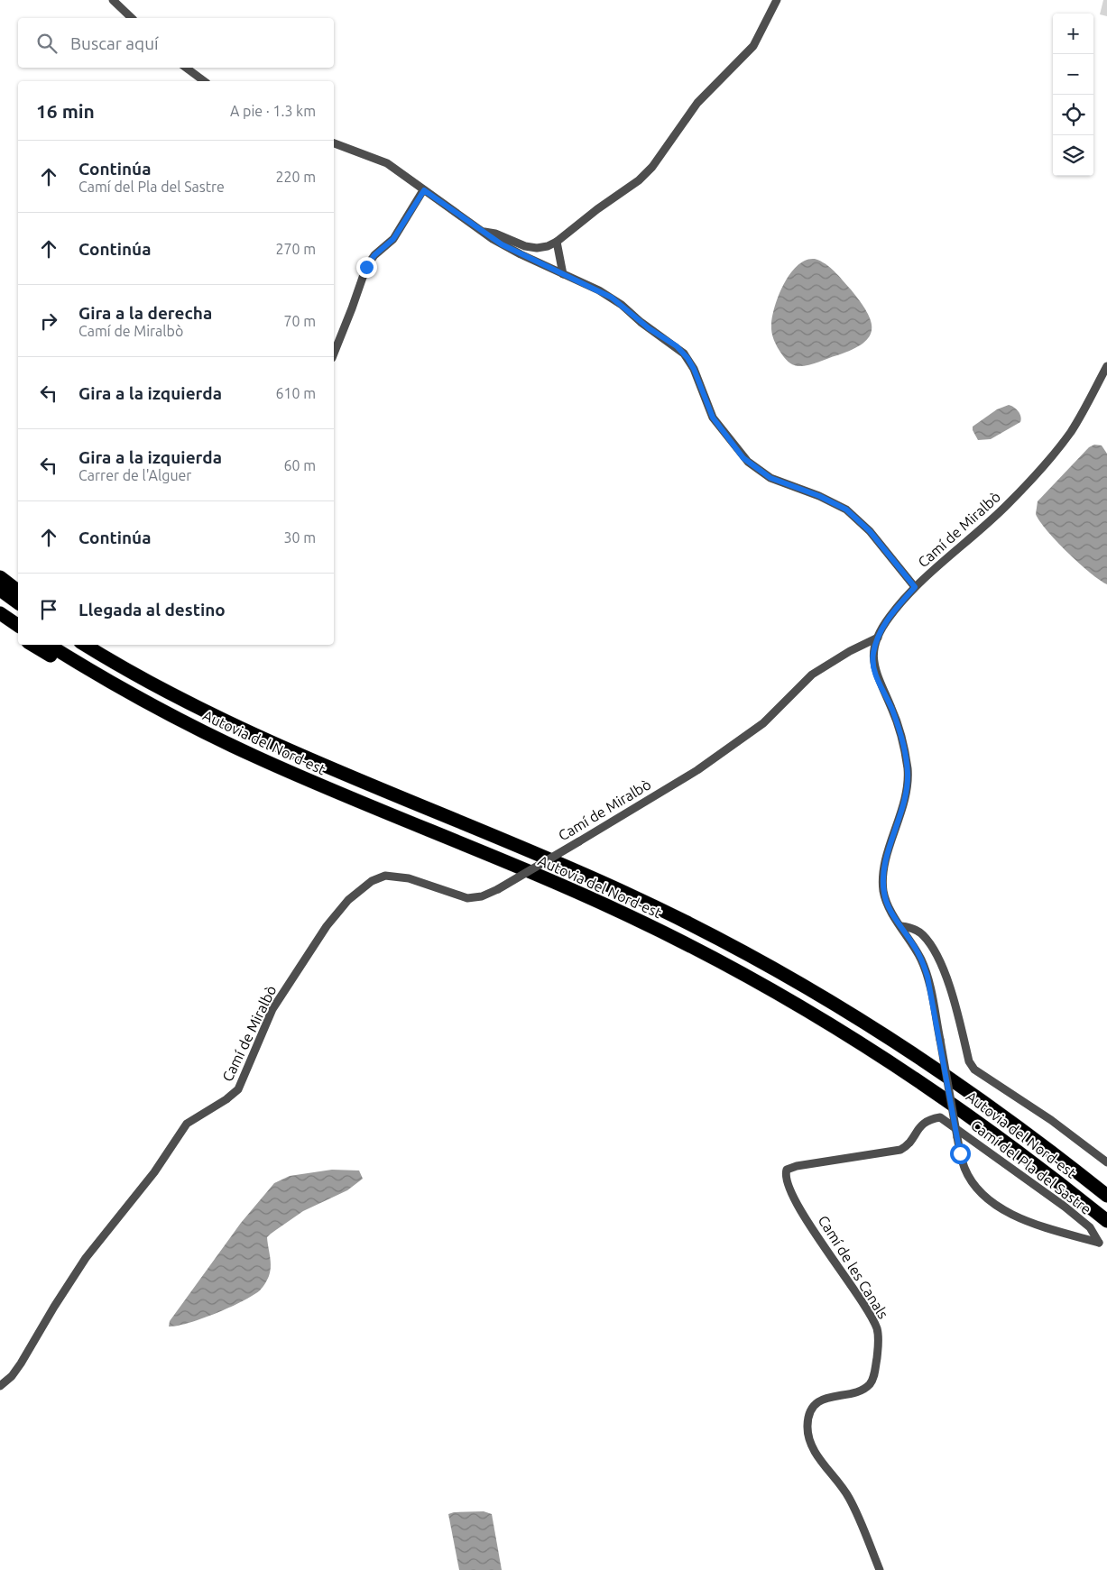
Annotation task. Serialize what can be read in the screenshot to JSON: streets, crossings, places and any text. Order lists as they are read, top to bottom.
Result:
{
  "streets": {
    "highway": ["Autovia del Nord-est"],
    "street": ["Camí de Miralbò", "Camí del Pla del Sastre", "Camí de les Canals"]
  },
  "crossings": [
    ["Camí de Miralbò", "Camí del Pla del Sastre"],
    ["Camí del Pla del Sastre", "Camí de les Canals"]
  ],
  "page": {
    "map_buttons": ["+", "−"],
    "search": "Buscar aquí",
    "heading": ["16 min", "A pie · 1.3 km"],
    "list": [
      ["Continúa", "Camí del Pla del Sastre", "220 m"],
      ["Continúa", "270 m"],
      ["Gira a la derecha", "Camí de Miralbò", "70 m"],
      ["Gira a la izquierda", "610 m"],
      ["Gira a la izquierda", "Carrer de l'Alguer", "60 m"],
      ["Continúa", "30 m"],
      "Llegada al destino"
    ]
  }
}
